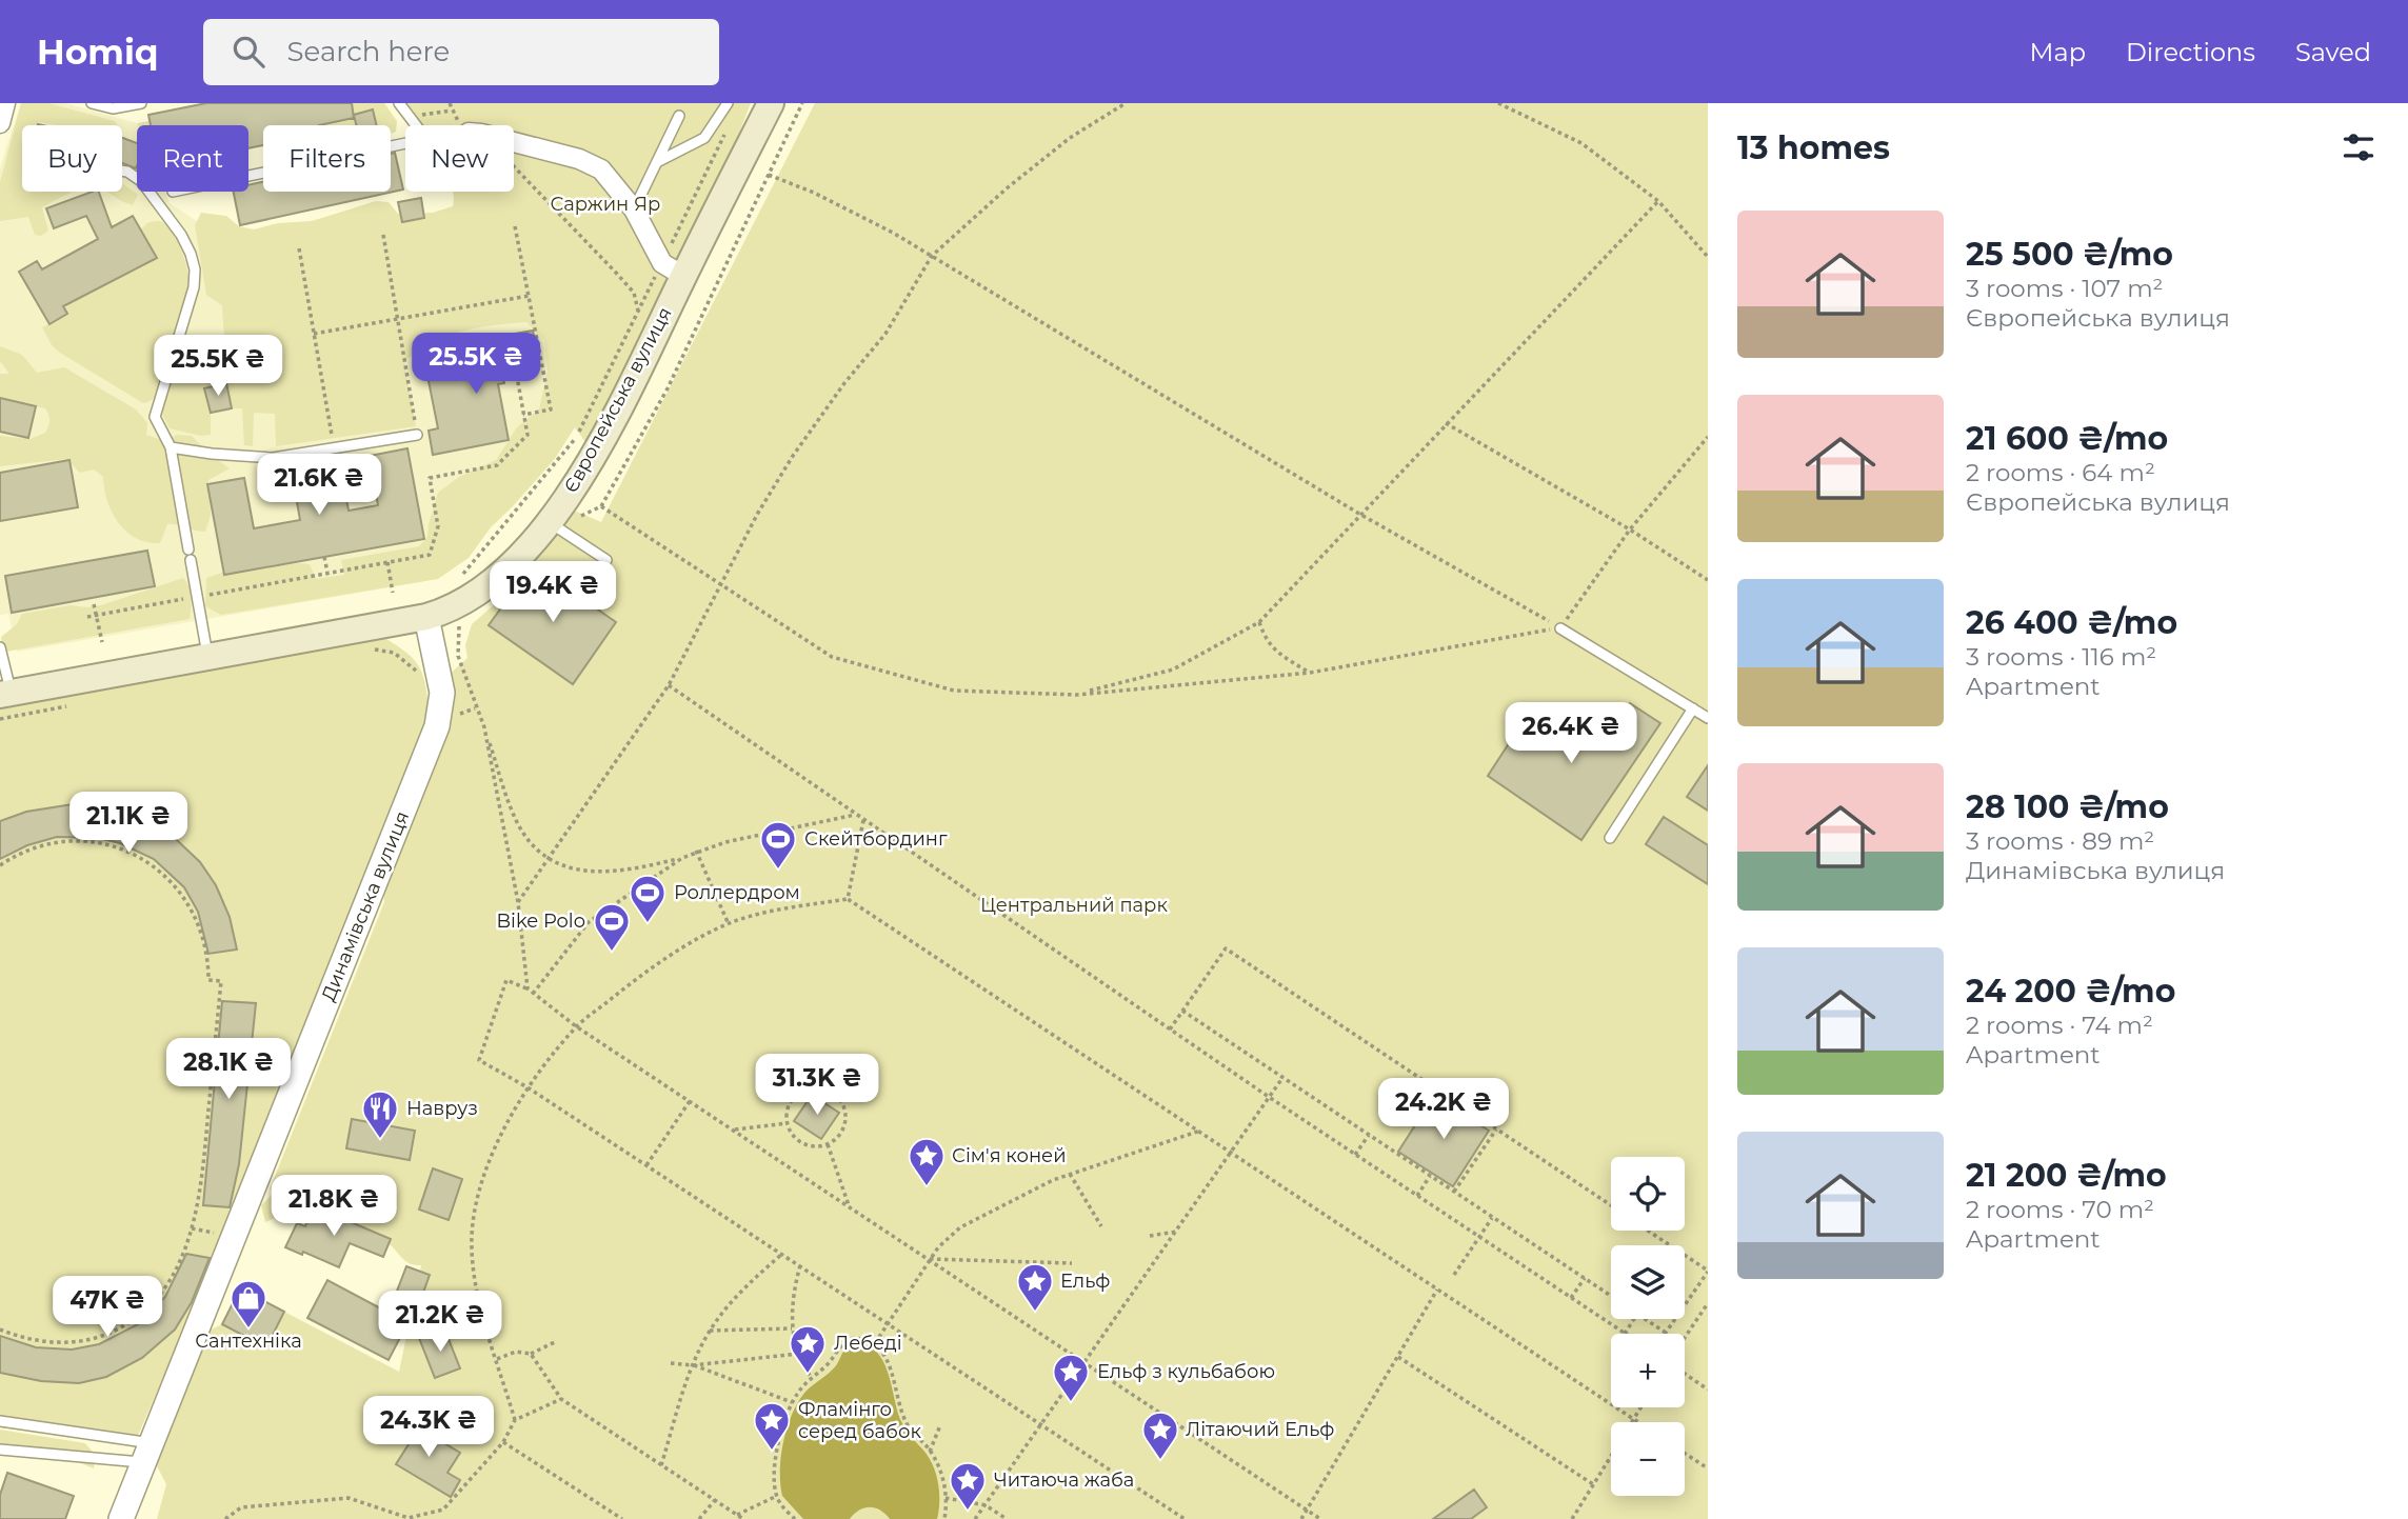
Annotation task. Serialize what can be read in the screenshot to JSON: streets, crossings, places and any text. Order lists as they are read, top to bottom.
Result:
{
  "streets": {
    "main road": ["Європейська вулиця"],
    "street": ["Динамівська вулиця"]
  },
  "crossings": [
    ["Європейська вулиця", "Динамівська вулиця"]
  ],
  "parks": ["Саржин Яр", "Центральний парк"],
  "places": {
    "sports": ["Скейтбординг", "Роллердром", "Bike Polo"],
    "restaurant": ["Навруз"],
    "place": [
      "Сім'я коней",
      "Ельф",
      "Лебеді",
      "Ельф з кульбабою",
      "Фламінго серед бабок",
      "Літаючий Ельф",
      "Читаюча жаба"
    ],
    "shop": ["Сантехніка"]
  },
  "page": {
    "header": "Homiq",
    "search": "Search here",
    "nav": ["Map", "Directions", "Saved"],
    "heading": "13 homes",
    "chip": [
      "Buy",
      "Rent",
      "Filters",
      "New"
    ],
    "list": [
      {
        "name": "25 500 ₴/mo",
        "note": "3 rooms · 107 m² · Європейська вулиця"
      },
      {
        "name": "21 600 ₴/mo",
        "note": "2 rooms · 64 m² · Європейська вулиця"
      },
      {
        "name": "26 400 ₴/mo",
        "note": "3 rooms · 116 m² · Apartment"
      },
      {
        "name": "28 100 ₴/mo",
        "note": "3 rooms · 89 m² · Динамівська вулиця"
      },
      {
        "name": "24 200 ₴/mo",
        "note": "2 rooms · 74 m² · Apartment"
      },
      {
        "name": "21 200 ₴/mo",
        "note": "2 rooms · 70 m² · Apartment"
      }
    ],
    "price": [
      "25.5K ₴",
      "25.5K ₴",
      "21.6K ₴",
      "19.4K ₴",
      "26.4K ₴",
      "21.1K ₴",
      "28.1K ₴",
      "31.3K ₴",
      "24.2K ₴",
      "21.8K ₴",
      "47K ₴",
      "21.2K ₴",
      "24.3K ₴"
    ],
    "map_buttons": ["+", "−"]
  }
}
